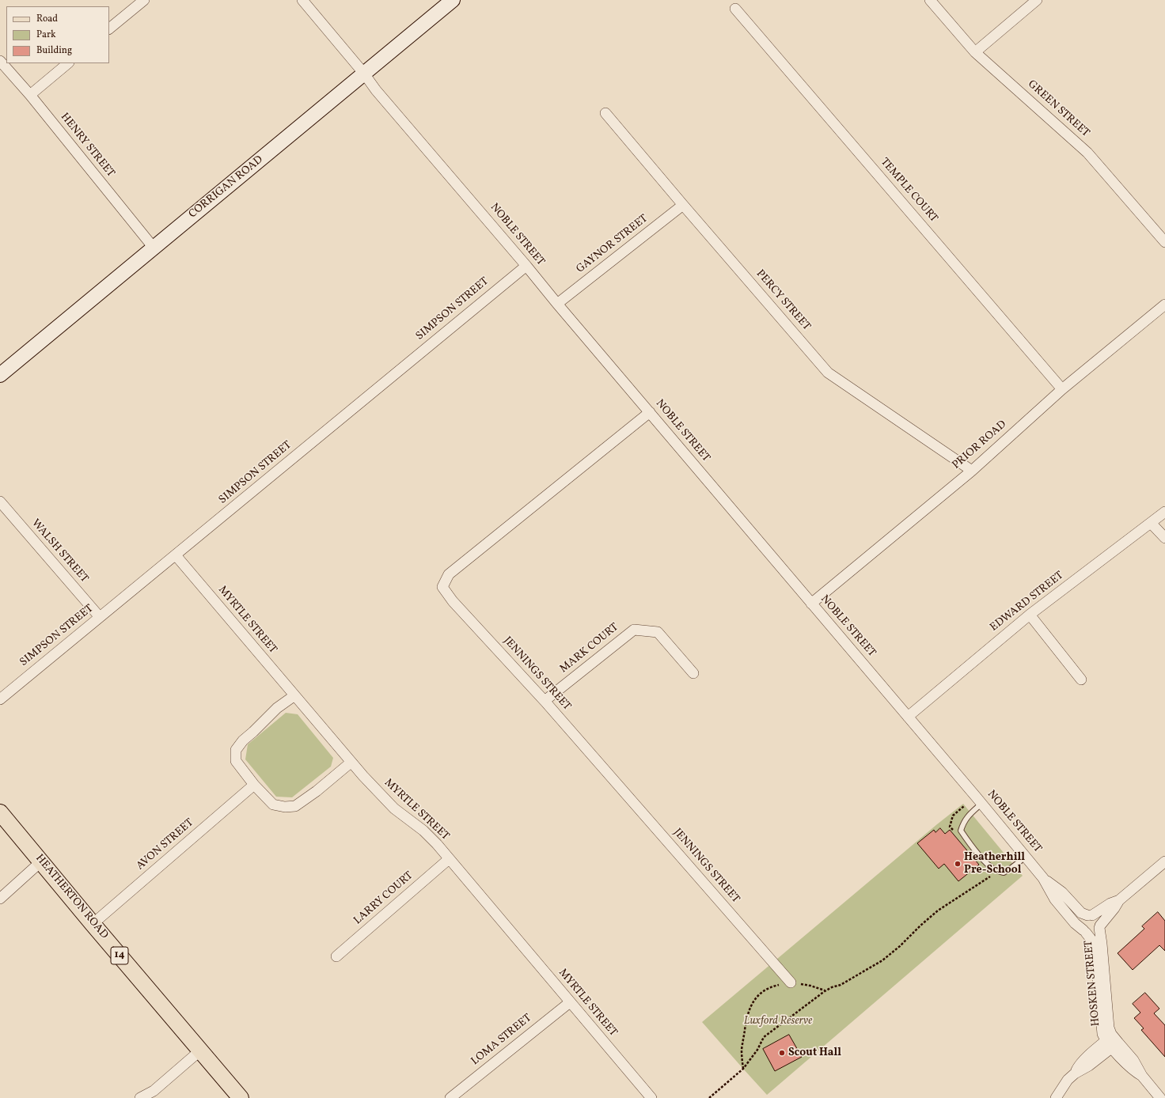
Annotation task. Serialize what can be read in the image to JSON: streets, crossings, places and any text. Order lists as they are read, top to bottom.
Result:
{
  "streets": {
    "main road": ["CORRIGAN ROAD", "HEATHERTON ROAD", "14"],
    "street": [
      "GREEN STREET",
      "HENRY STREET",
      "TEMPLE COURT",
      "NOBLE STREET",
      "GAYNOR STREET",
      "PERCY STREET",
      "SIMPSON STREET",
      "PRIOR ROAD",
      "WALSH STREET",
      "EDWARD STREET",
      "MYRTLE STREET",
      "MARK COURT",
      "JENNINGS STREET",
      "AVON STREET",
      "LARRY COURT",
      "HOSKEN STREET",
      "LOMA STREET"
    ]
  },
  "crossings": [
    ["HENRY STREET", "CORRIGAN ROAD"],
    ["CORRIGAN ROAD", "NOBLE STREET"],
    ["TEMPLE COURT", "PRIOR ROAD"],
    ["NOBLE STREET", "GAYNOR STREET"],
    ["NOBLE STREET", "SIMPSON STREET"],
    ["NOBLE STREET", "PRIOR ROAD"],
    ["NOBLE STREET", "EDWARD STREET"],
    ["NOBLE STREET", "JENNINGS STREET"],
    ["NOBLE STREET", "HOSKEN STREET"],
    ["GAYNOR STREET", "PERCY STREET"],
    ["PERCY STREET", "PRIOR ROAD"],
    ["SIMPSON STREET", "WALSH STREET"],
    ["SIMPSON STREET", "MYRTLE STREET"],
    ["MYRTLE STREET", "LARRY COURT"],
    ["MYRTLE STREET", "LOMA STREET"],
    ["MARK COURT", "JENNINGS STREET"],
    ["AVON STREET", "HEATHERTON ROAD"]
  ],
  "parks": ["Luxford Reserve"],
  "places": ["Heatherhill Pre-School", "Scout Hall"],
  "legend": ["Road", "Park", "Building"]
}
